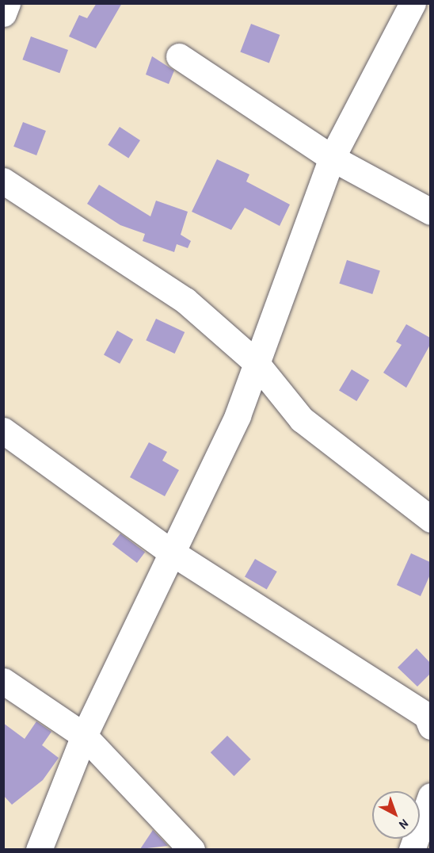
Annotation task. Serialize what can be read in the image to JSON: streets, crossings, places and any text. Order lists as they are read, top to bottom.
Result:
{
  "north": "bottom right"
}
